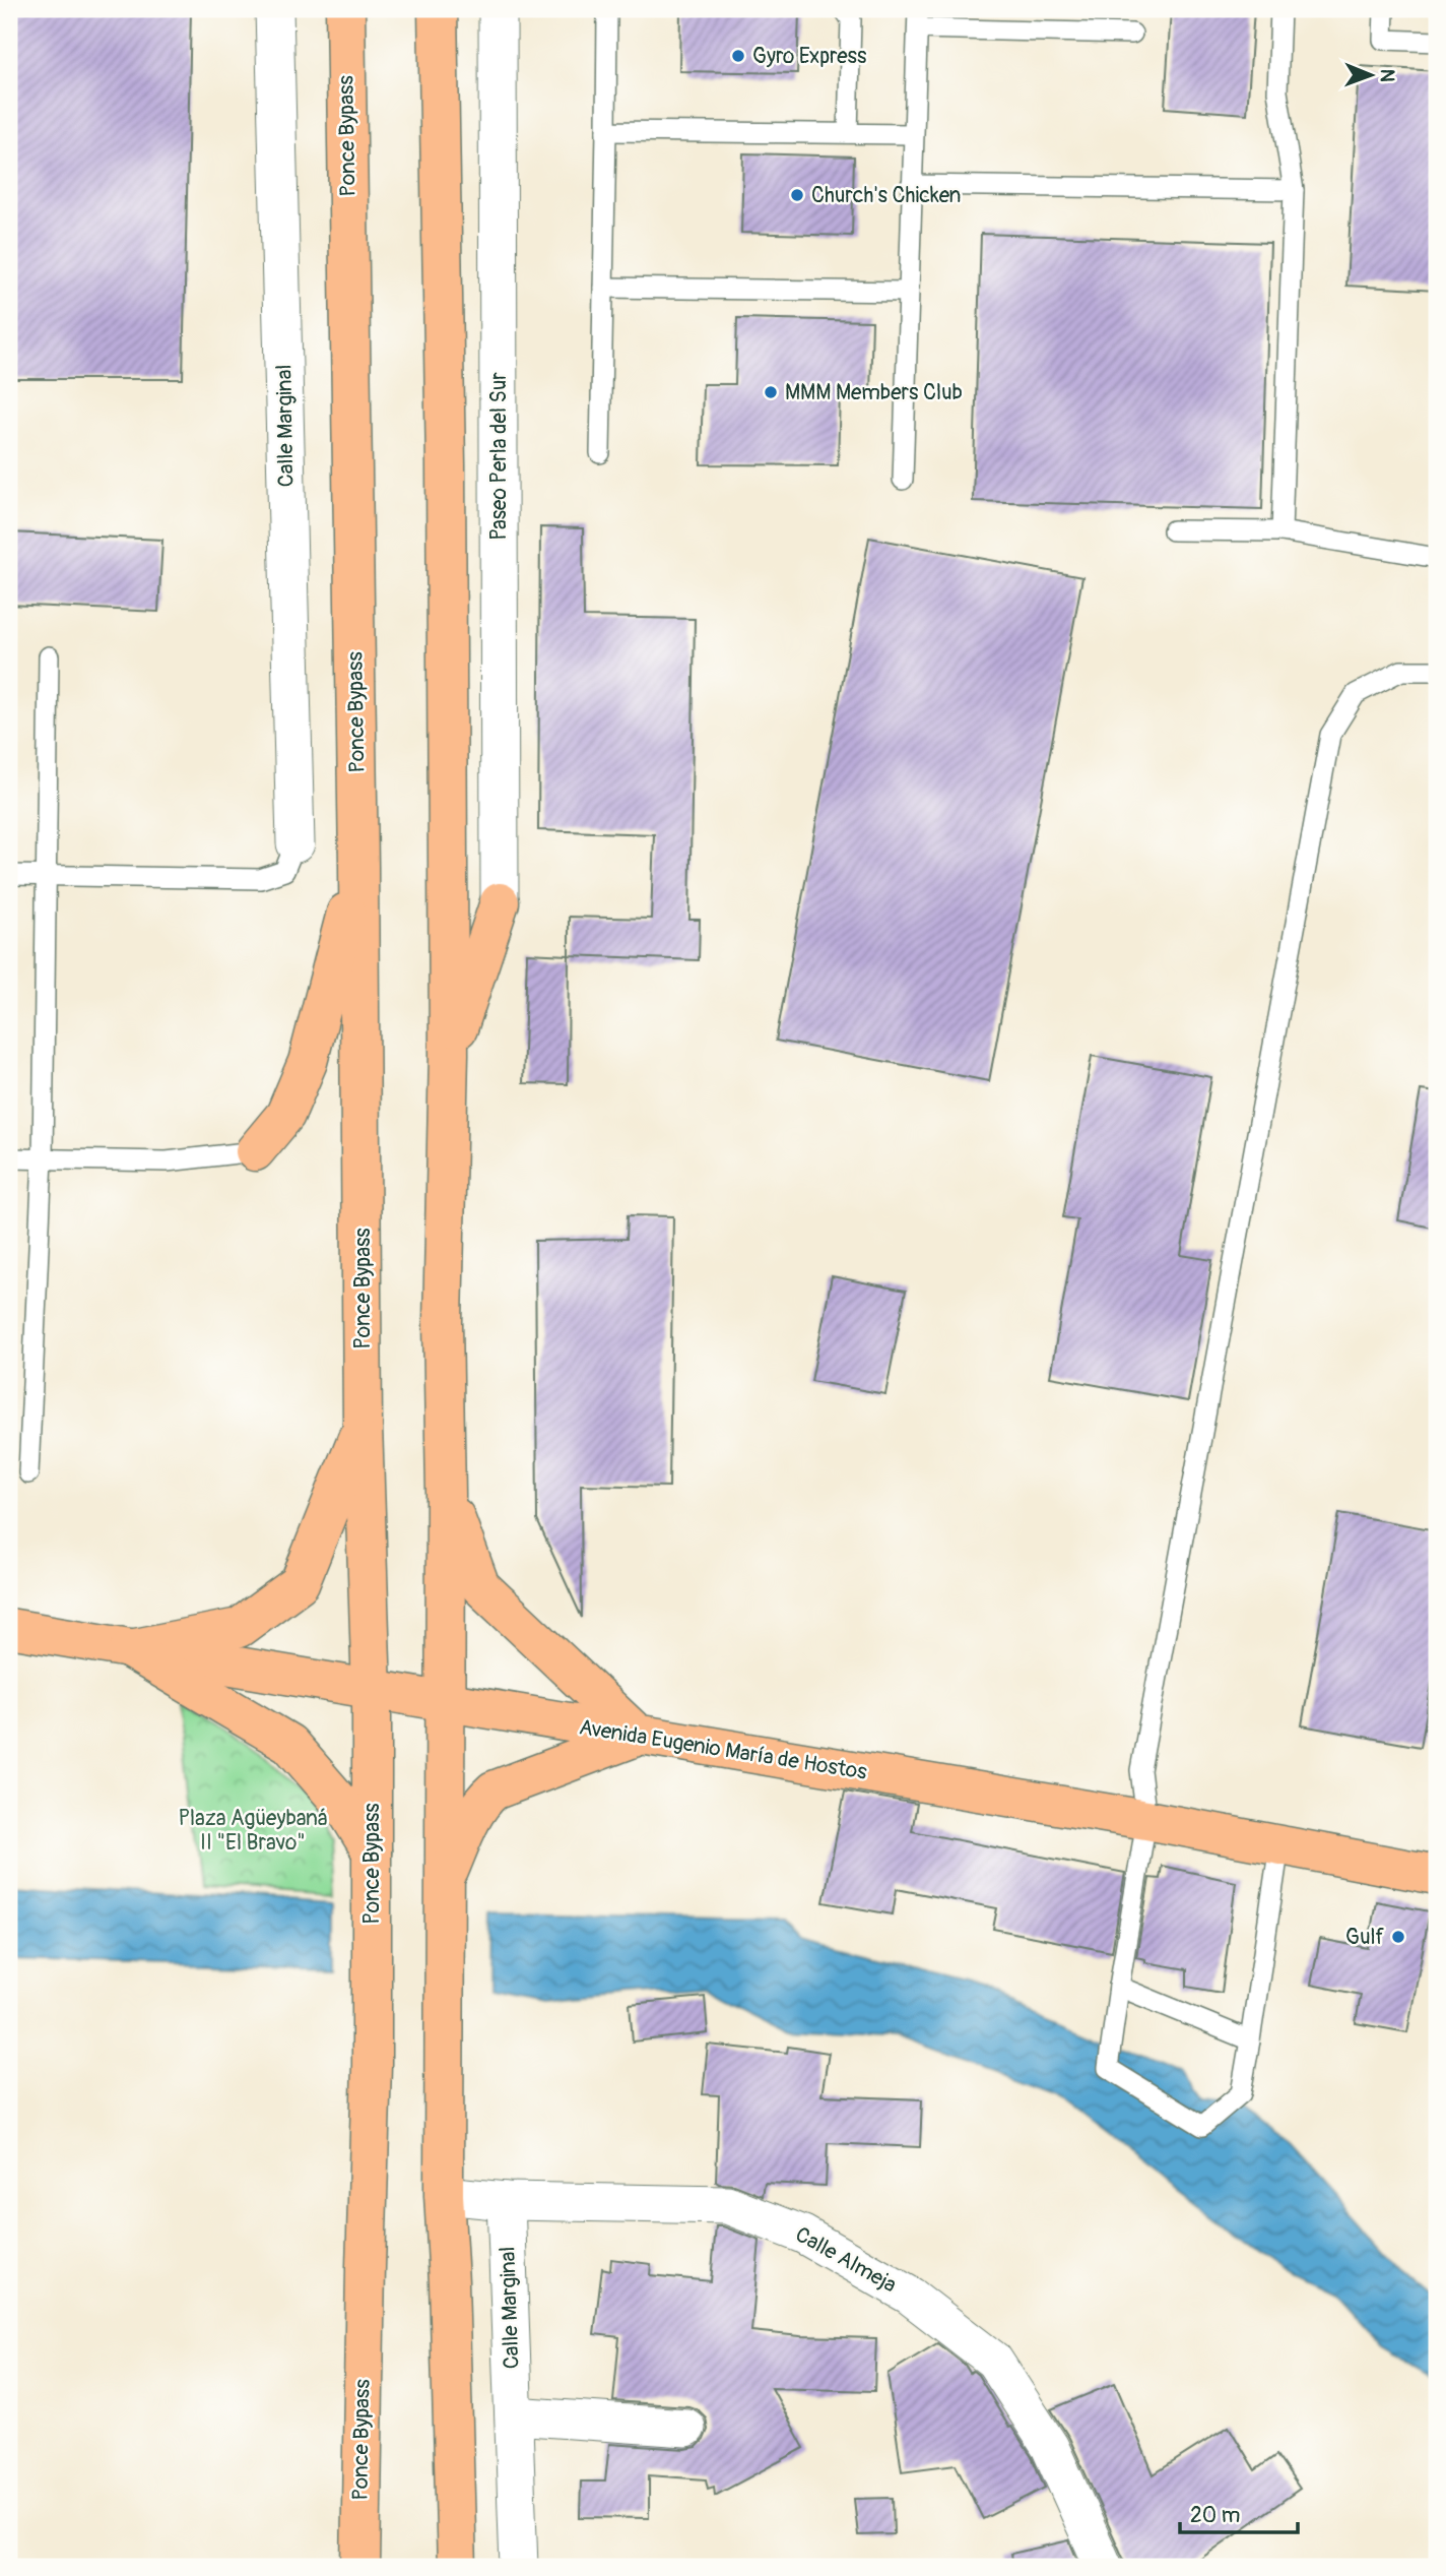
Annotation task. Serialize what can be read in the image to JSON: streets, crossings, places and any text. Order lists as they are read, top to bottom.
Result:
{
  "streets": {
    "main road": ["Ponce Bypass", "Avenida Eugenio María de Hostos"],
    "street": ["Calle Marginal", "Paseo Perla del Sur", "Calle Almeja"]
  },
  "crossings": [
    ["Ponce Bypass", "Avenida Eugenio María de Hostos"],
    ["Calle Marginal", "Calle Almeja"]
  ],
  "parks": ["Plaza Agüeybaná II \"El Bravo\""],
  "places": [
    "Gyro Express",
    "Church's Chicken",
    "MMM Members Club",
    "Gulf"
  ],
  "scale_bar": "20 m",
  "north": "right"
}
